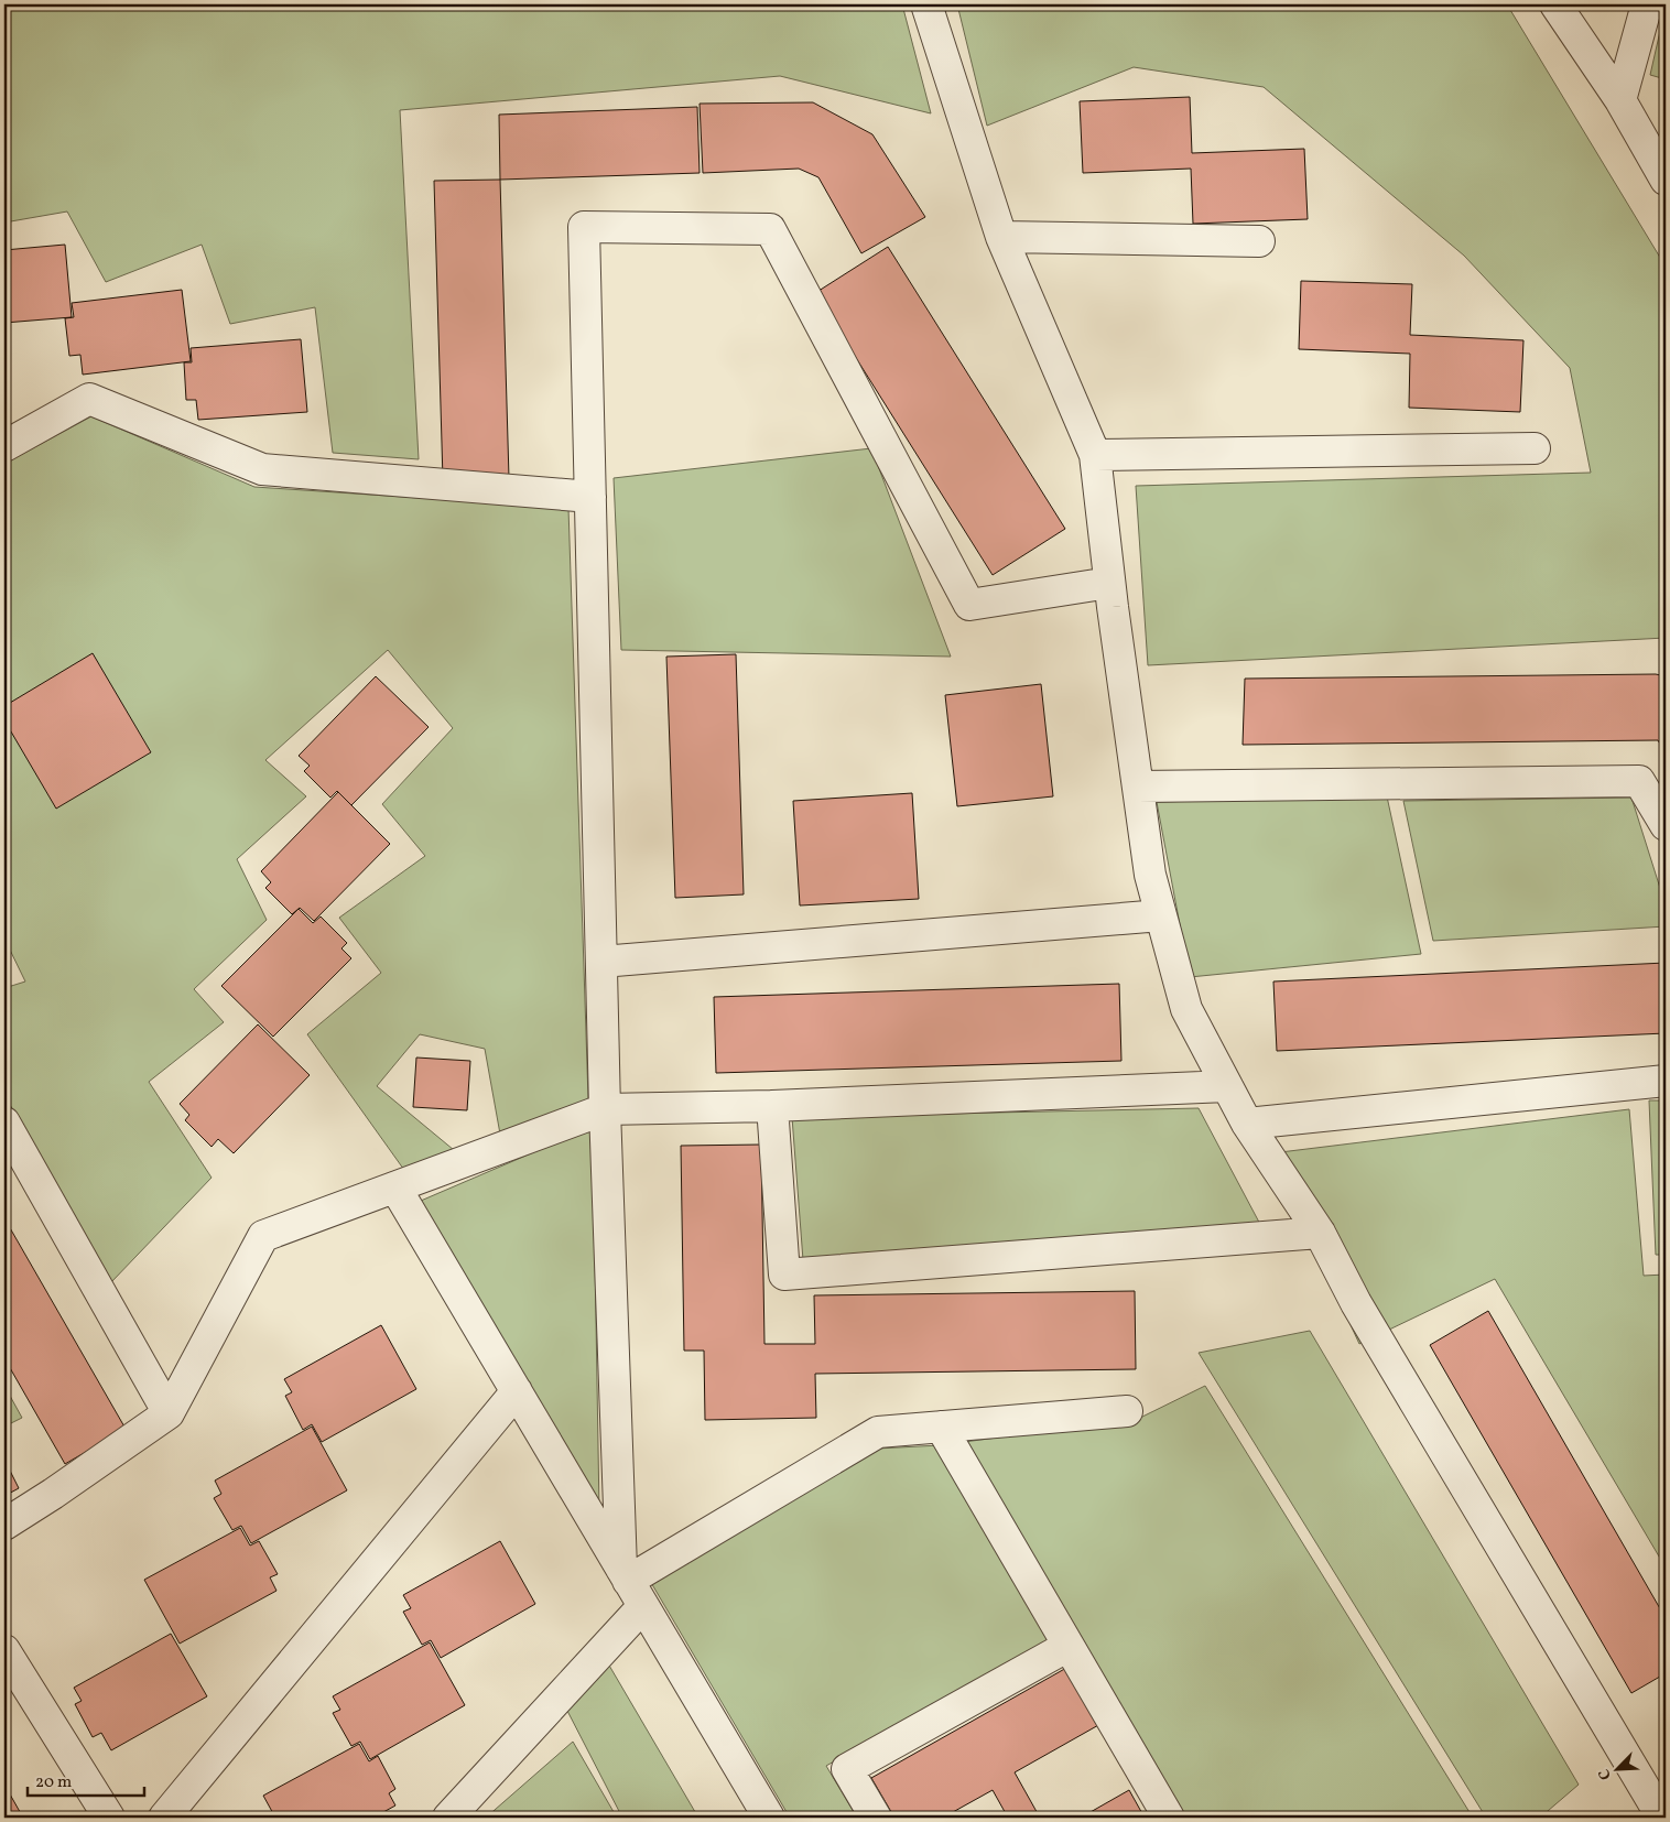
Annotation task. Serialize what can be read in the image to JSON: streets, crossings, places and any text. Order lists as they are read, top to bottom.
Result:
{
  "scale_bar": "20 m",
  "north": "bottom left"
}
